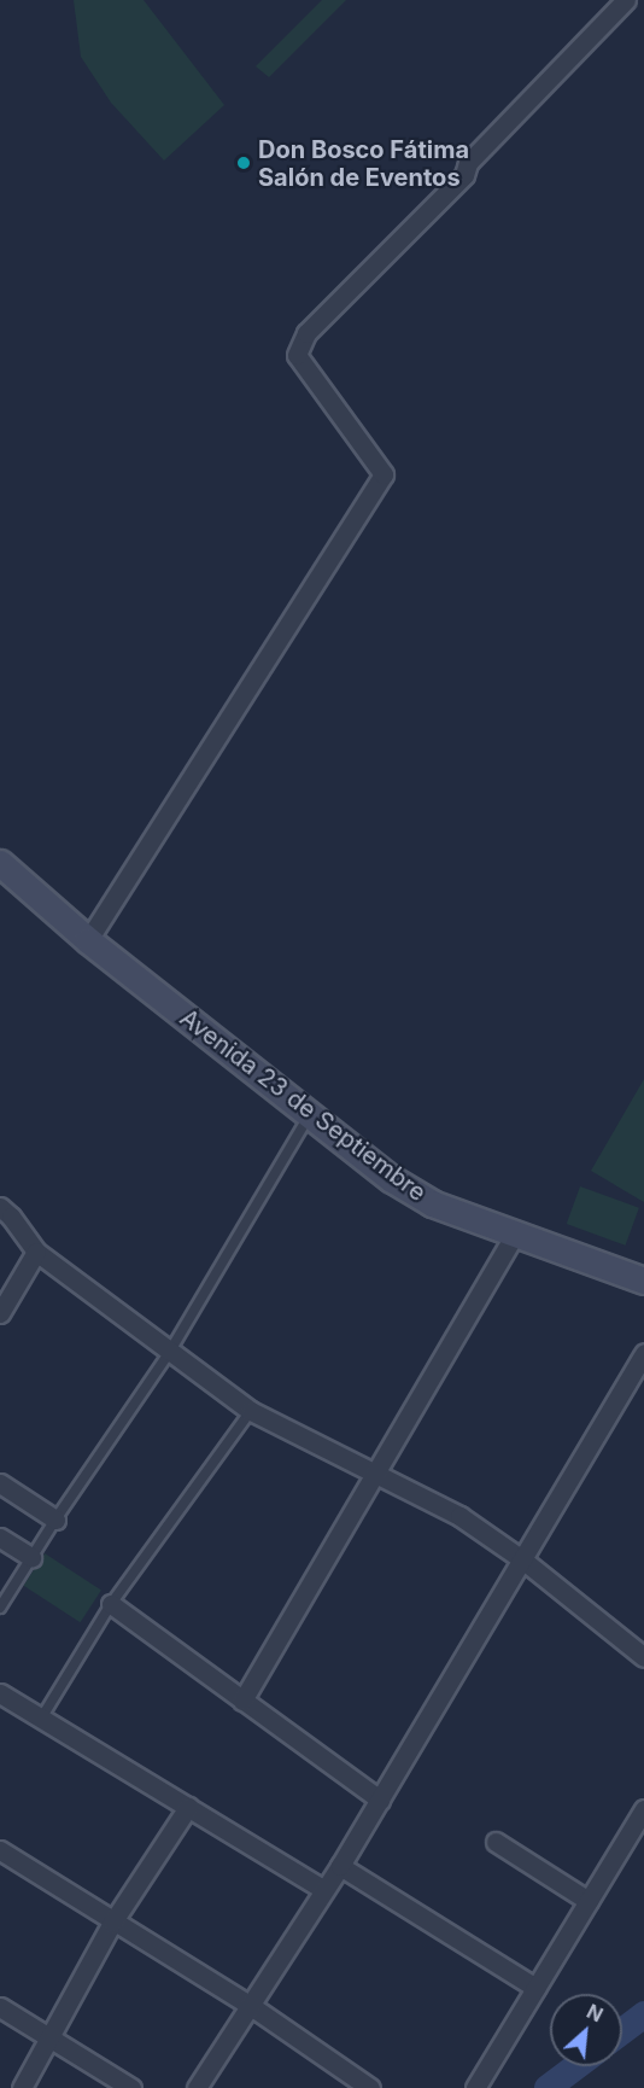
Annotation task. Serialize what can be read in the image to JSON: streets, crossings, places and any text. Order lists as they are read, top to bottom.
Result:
{
  "streets": {
    "main road": ["Avenida 23 de Septiembre"]
  },
  "places": ["Don Bosco Fátima Salón de Eventos"],
  "north": "top right"
}
